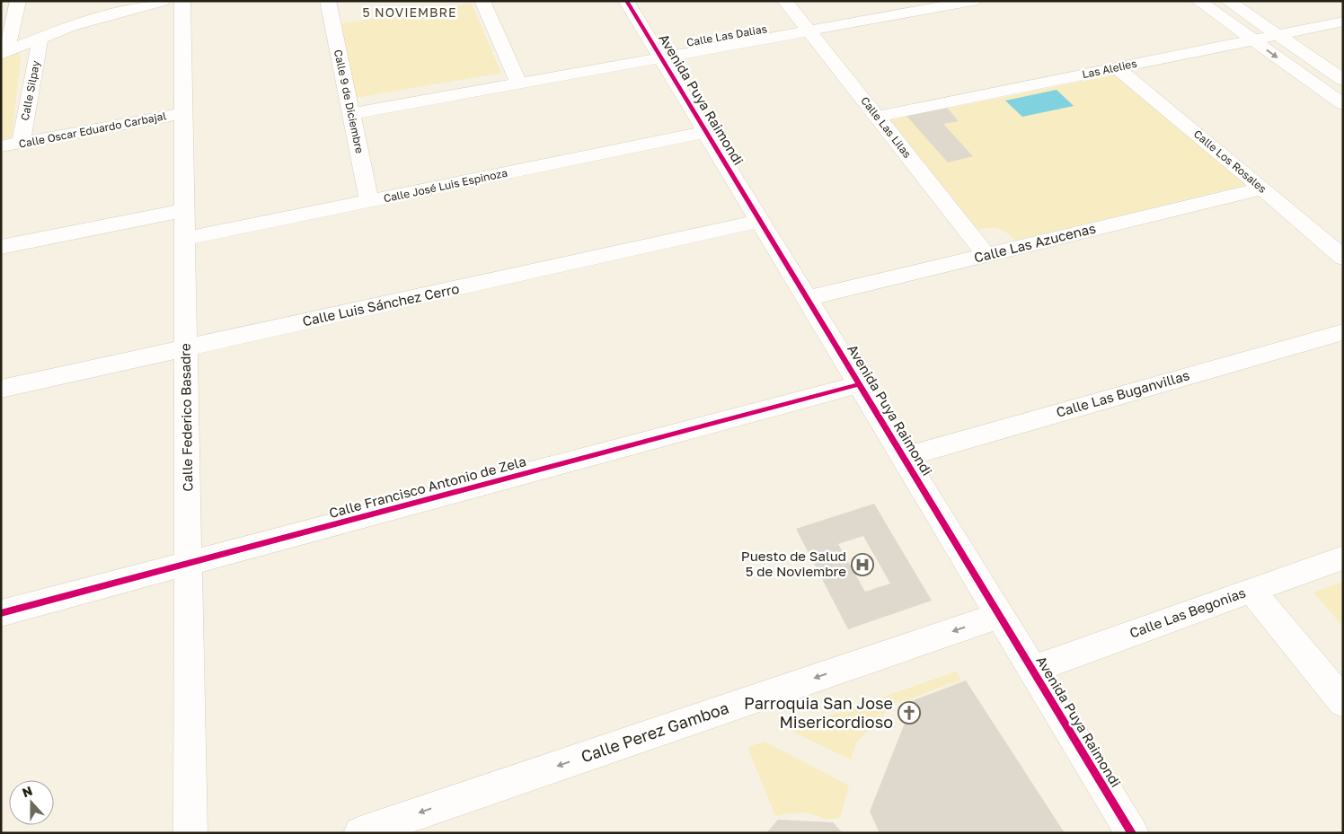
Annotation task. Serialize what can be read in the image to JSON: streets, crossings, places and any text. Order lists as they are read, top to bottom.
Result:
{
  "streets": {
    "street": [
      "Calle Las Dalias",
      "Las Alelies",
      "Calle Silpay",
      "Avenida Puya Raimondi",
      "Calle 9 de Diciembre",
      "Calle Las Lilas",
      "Calle Oscar Eduardo Carbajal",
      "Calle Los Rosales",
      "Calle José Luis Espinoza",
      "Calle Las Azucenas",
      "Calle Luis Sánchez Cerro",
      "Calle Las Buganvillas",
      "Calle Federico Basadre",
      "Calle Francisco Antonio de Zela",
      "Calle Las Begonias",
      "Calle Perez Gamboa"
    ]
  },
  "crossings": [
    ["Calle Las Dalias", "Avenida Puya Raimondi"],
    ["Calle Las Dalias", "Calle 9 de Diciembre"],
    ["Calle Las Dalias", "Calle Las Lilas"],
    ["Las Alelies", "Calle Las Lilas"],
    ["Las Alelies", "Calle Los Rosales"],
    ["Calle Silpay", "Calle Oscar Eduardo Carbajal"],
    ["Avenida Puya Raimondi", "Calle José Luis Espinoza"],
    ["Avenida Puya Raimondi", "Calle Las Azucenas"],
    ["Avenida Puya Raimondi", "Calle Luis Sánchez Cerro"],
    ["Avenida Puya Raimondi", "Calle Las Buganvillas"],
    ["Avenida Puya Raimondi", "Calle Francisco Antonio de Zela"],
    ["Avenida Puya Raimondi", "Calle Las Begonias"],
    ["Avenida Puya Raimondi", "Calle Perez Gamboa"],
    ["Calle 9 de Diciembre", "Calle José Luis Espinoza"],
    ["Calle Las Lilas", "Calle Las Azucenas"],
    ["Calle Oscar Eduardo Carbajal", "Calle Federico Basadre"],
    ["Calle Los Rosales", "Calle Las Azucenas"],
    ["Calle José Luis Espinoza", "Calle Federico Basadre"],
    ["Calle Luis Sánchez Cerro", "Calle Federico Basadre"],
    ["Calle Federico Basadre", "Calle Francisco Antonio de Zela"]
  ],
  "one_way": ["Calle Perez Gamboa"],
  "districts": ["5 NOVIEMBRE"],
  "places": {
    "hospital": ["Puesto de Salud 5 de Noviembre"],
    "church": ["Parroquia San Jose Misericordioso"]
  },
  "north": "top"
}
